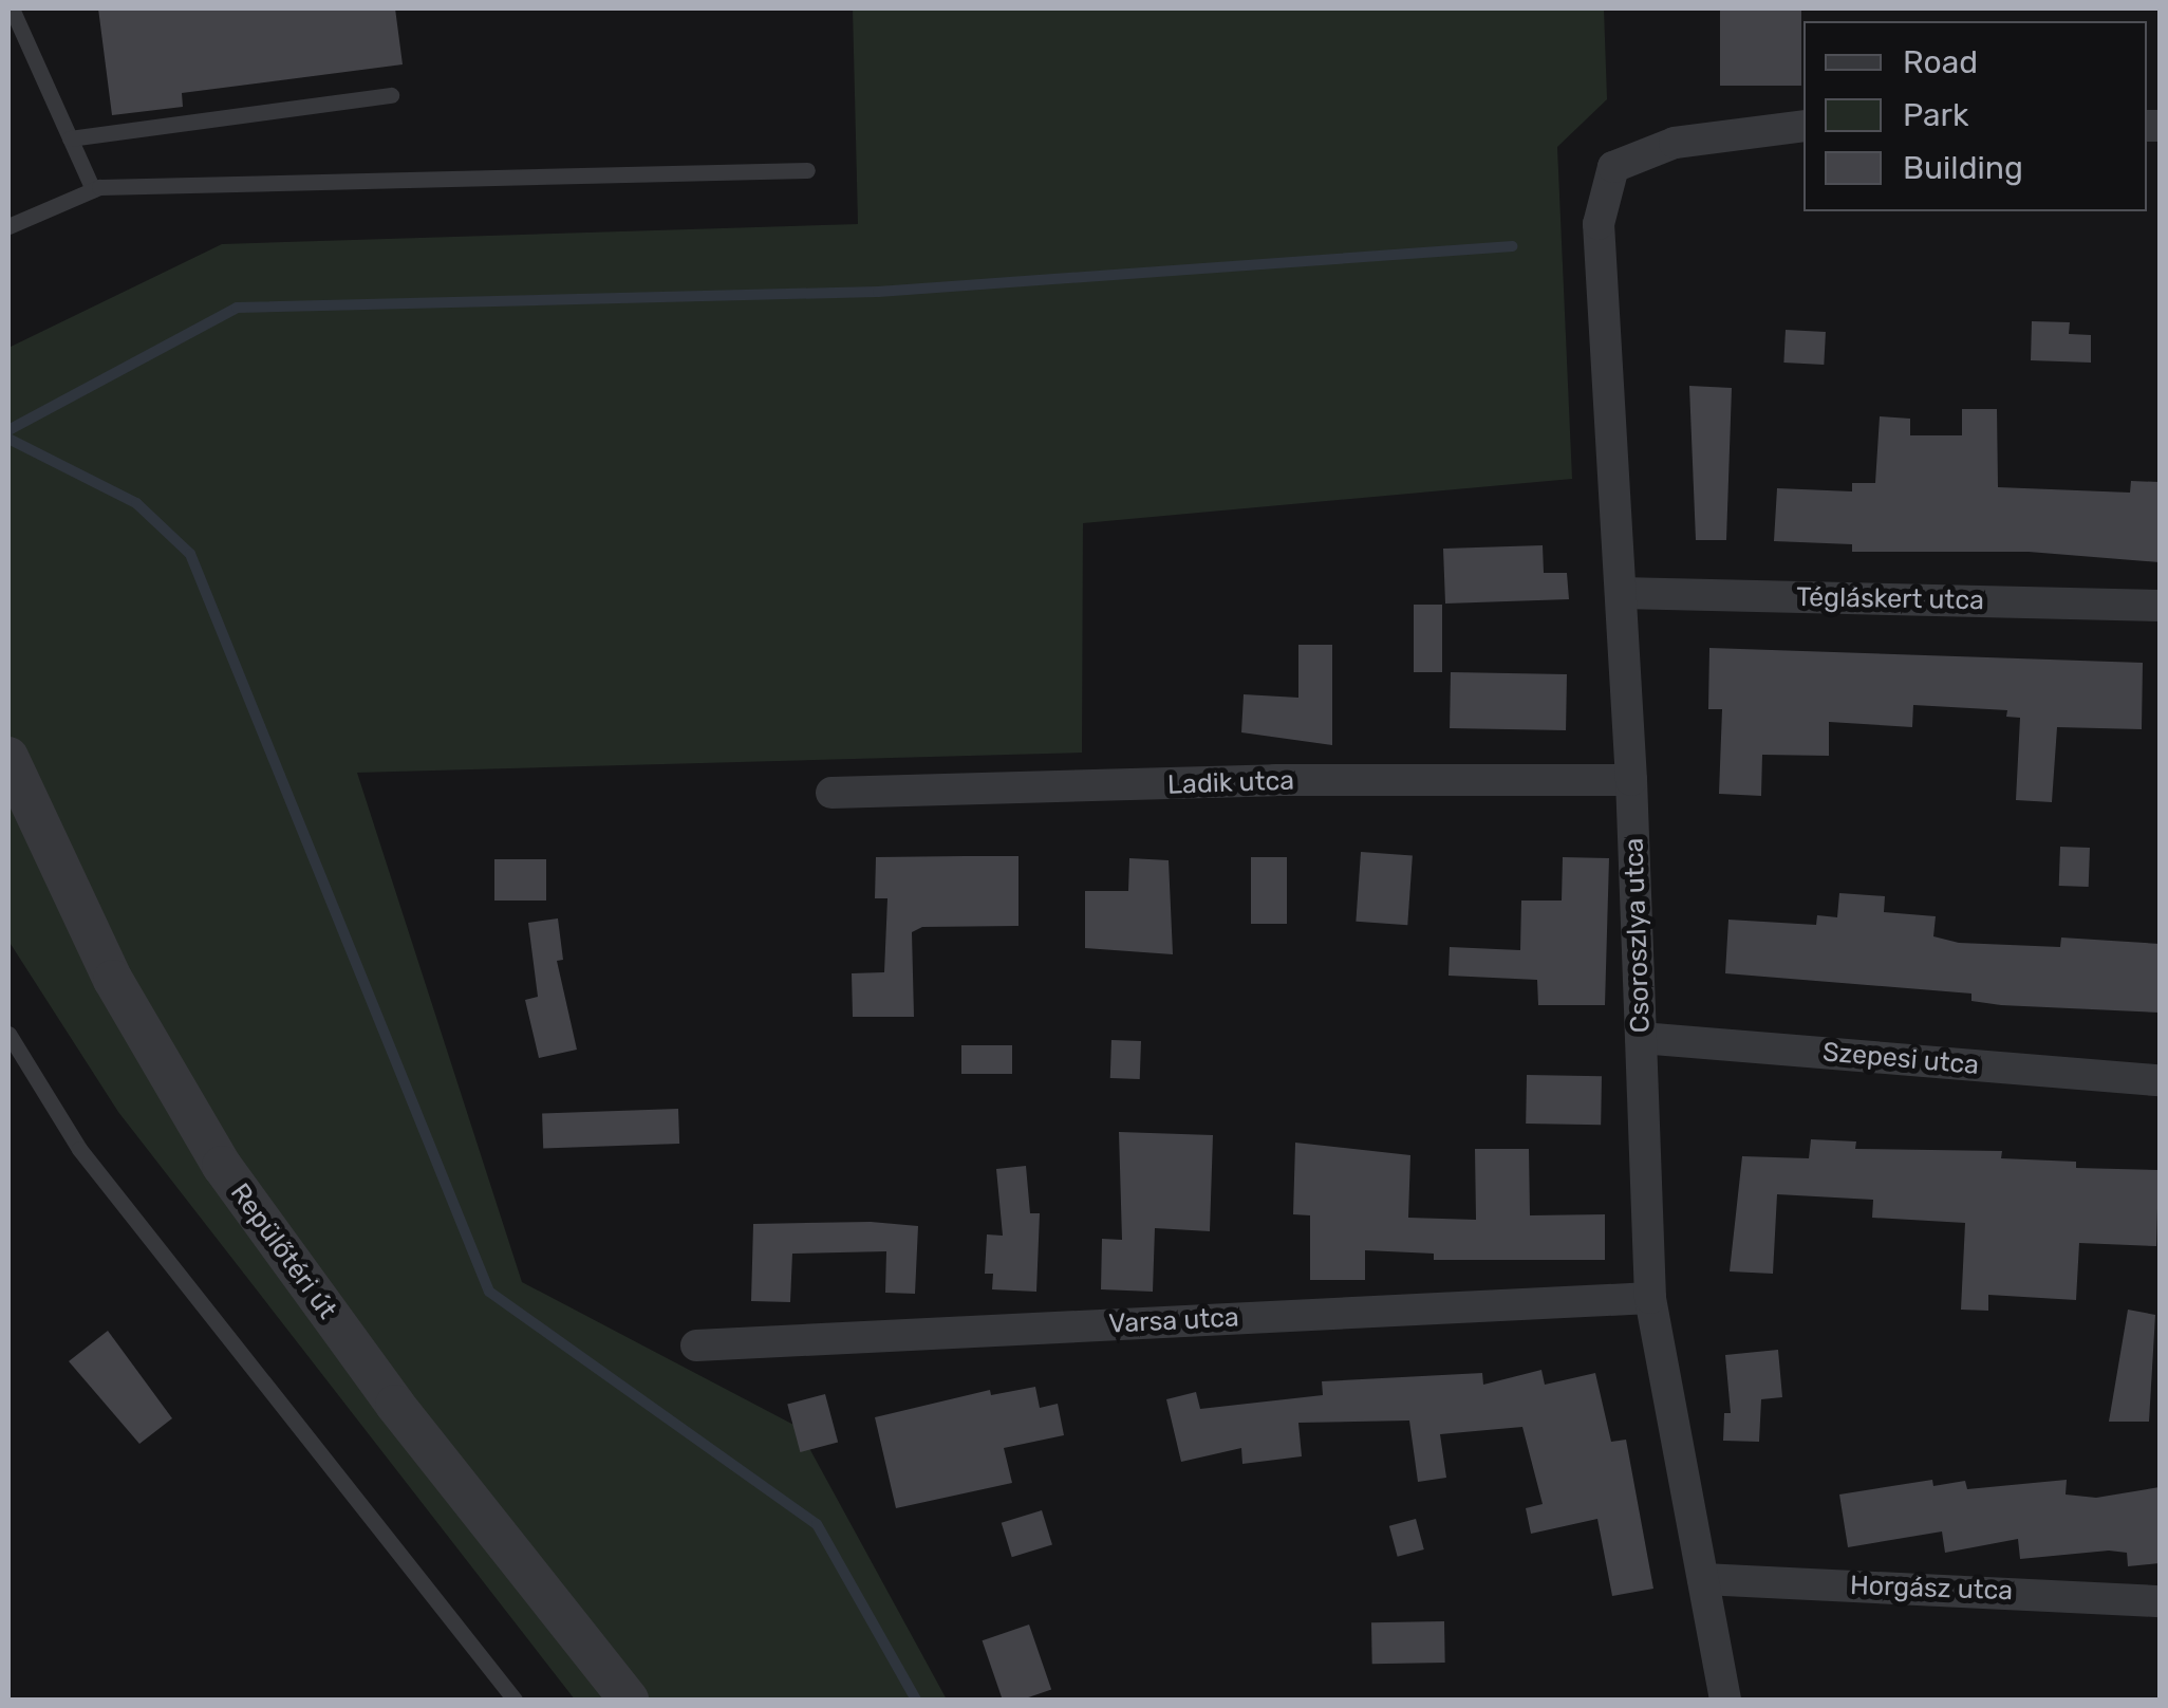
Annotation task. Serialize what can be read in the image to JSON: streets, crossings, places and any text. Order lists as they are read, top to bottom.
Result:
{
  "streets": {
    "street": [
      "Tégláskert utca",
      "Ladik utca",
      "Csoroszlya utca",
      "Szepesi utca",
      "Repülőtéri út",
      "Varsa utca",
      "Horgász utca"
    ]
  },
  "crossings": [
    ["Tégláskert utca", "Csoroszlya utca"],
    ["Ladik utca", "Csoroszlya utca"],
    ["Csoroszlya utca", "Szepesi utca"],
    ["Csoroszlya utca", "Varsa utca"],
    ["Csoroszlya utca", "Horgász utca"]
  ],
  "legend": ["Road", "Park", "Building"]
}
